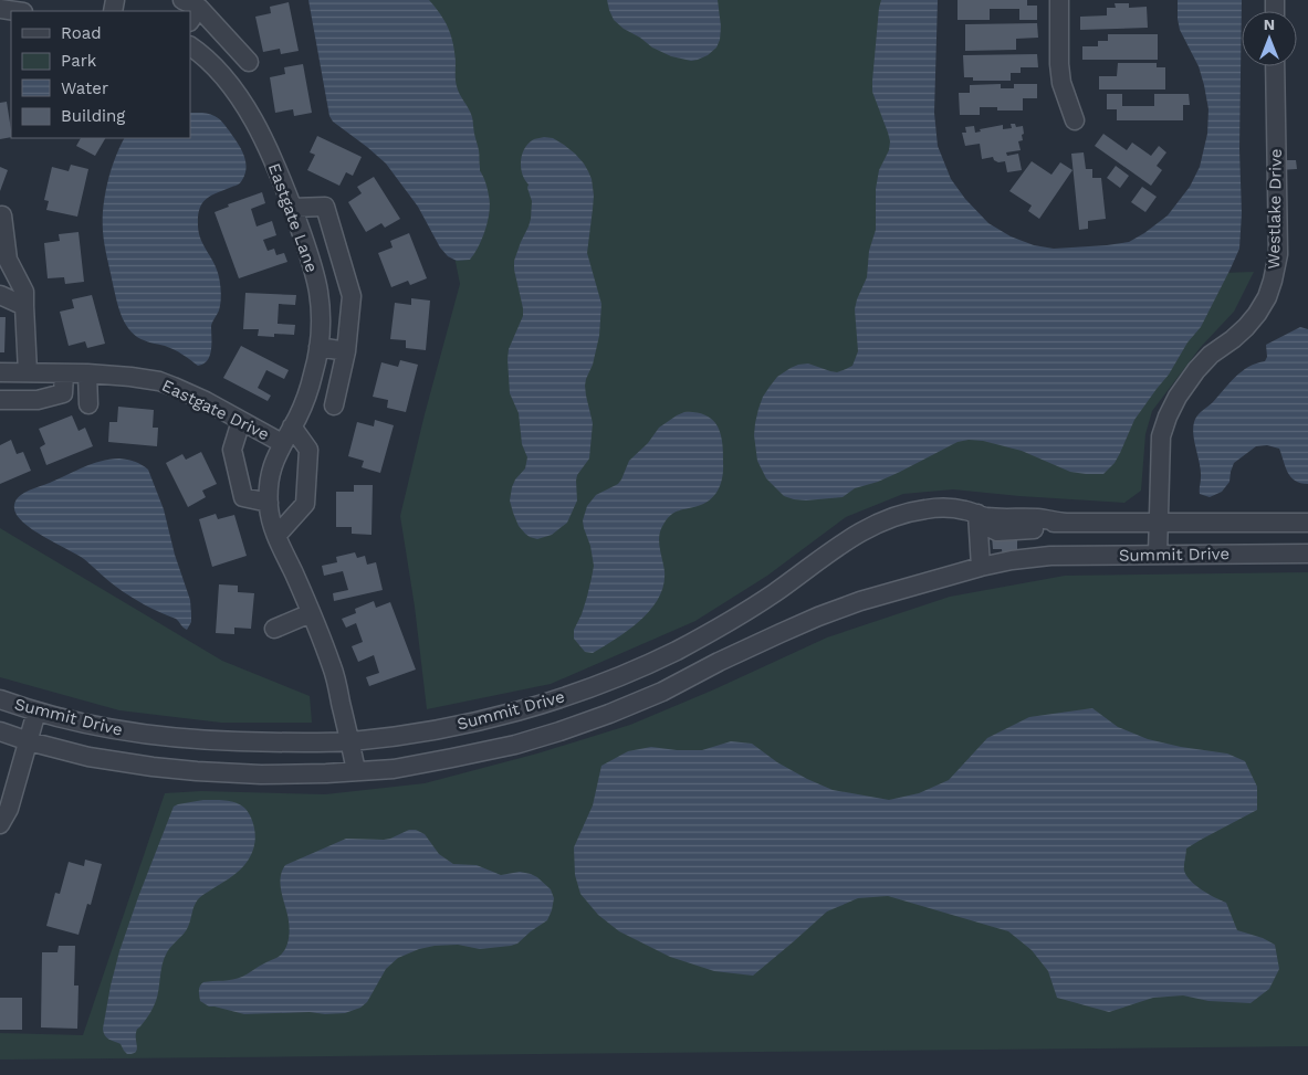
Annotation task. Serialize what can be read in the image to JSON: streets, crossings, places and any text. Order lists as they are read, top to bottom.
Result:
{
  "streets": {
    "street": [
      "Westlake Drive",
      "Eastgate Lane",
      "Eastgate Drive",
      "Summit Drive"
    ]
  },
  "crossings": [
    ["Westlake Drive", "Summit Drive"],
    ["Eastgate Lane", "Eastgate Drive"],
    ["Eastgate Drive", "Summit Drive"]
  ],
  "legend": [
    "Road",
    "Park",
    "Water",
    "Building"
  ],
  "north": "top"
}
